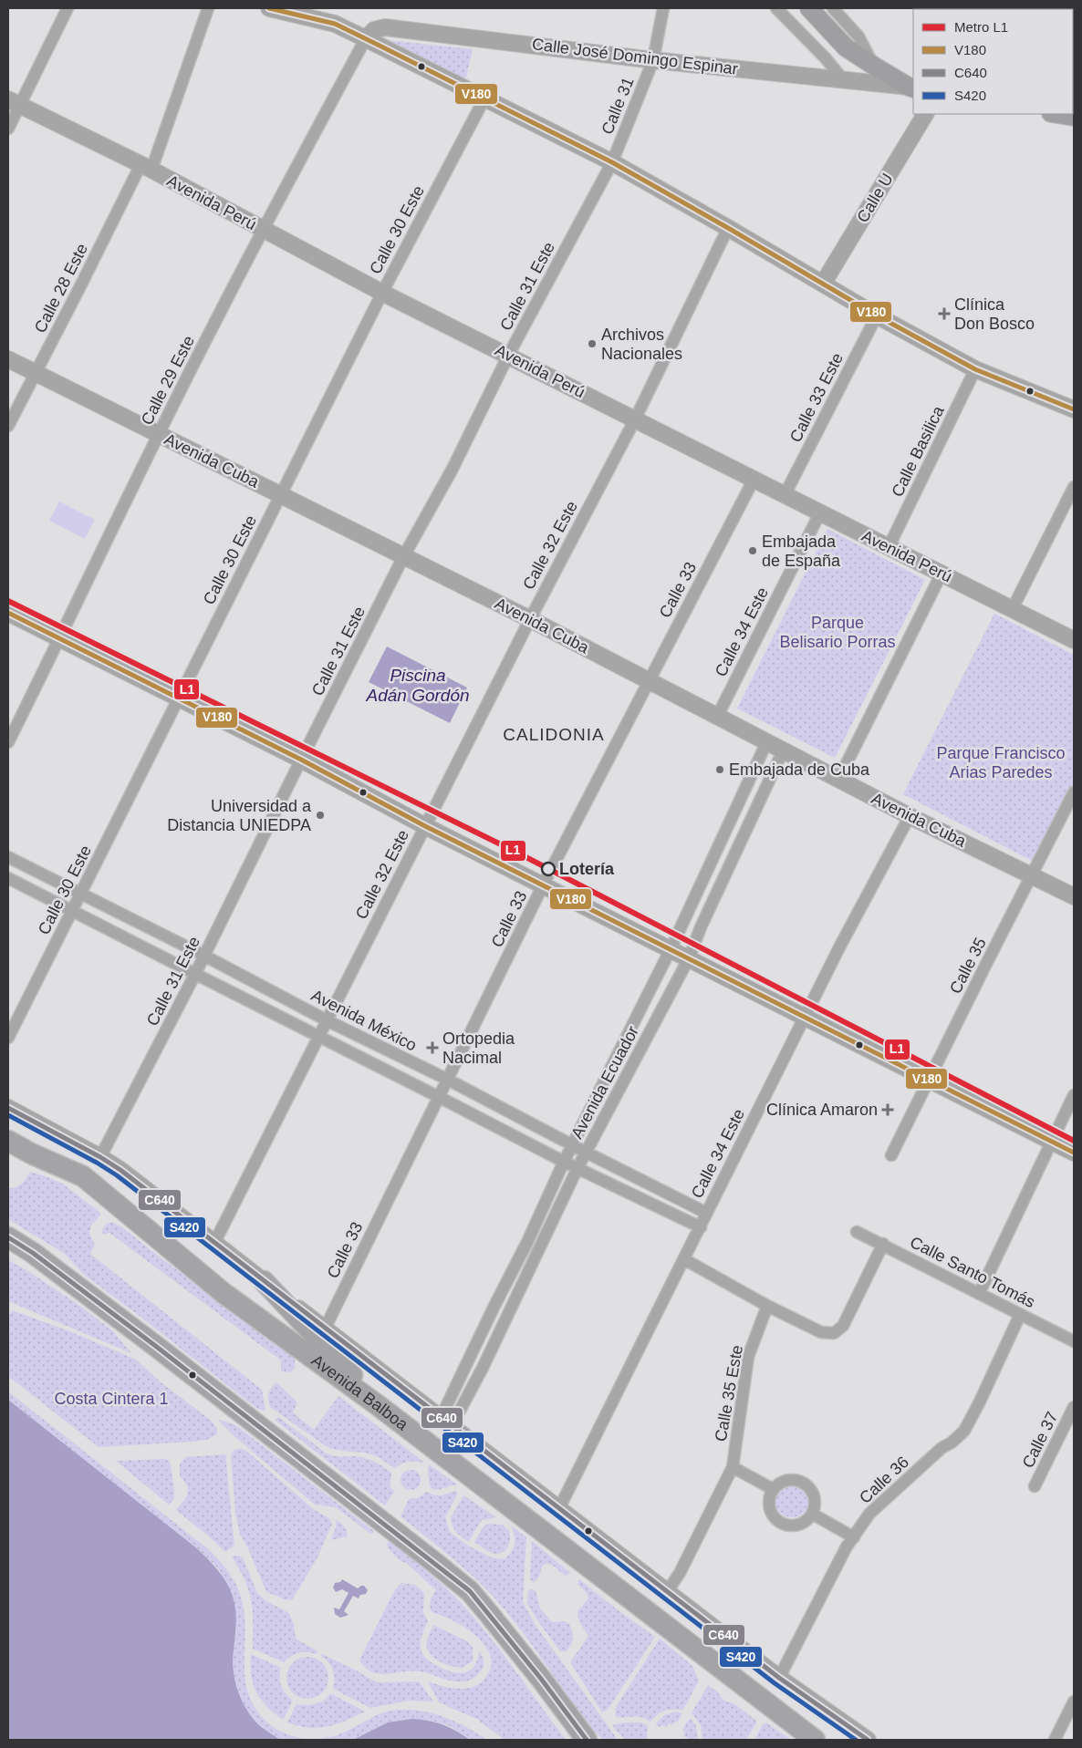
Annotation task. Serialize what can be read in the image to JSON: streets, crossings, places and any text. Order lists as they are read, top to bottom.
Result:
{
  "streets": {
    "highway": ["Avenida Balboa"],
    "street": [
      "Calle José Domingo Espinar",
      "Calle 31",
      "Calle U",
      "Avenida Perú",
      "Calle 30 Este",
      "Calle 31 Este",
      "Calle 28 Este",
      "Calle 29 Este",
      "Calle 33 Este",
      "Calle Basilica",
      "Avenida Cuba",
      "Calle 32 Este",
      "Calle 33",
      "Calle 34 Este",
      "Calle 35",
      "Avenida México",
      "Avenida Ecuador",
      "Calle Santo Tomás",
      "Calle 35 Este",
      "Calle 37",
      "Calle 36"
    ]
  },
  "crossings": [
    ["Calle José Domingo Espinar", "Calle 31"],
    ["Calle José Domingo Espinar", "Calle 29 Este"],
    ["Calle 31", "Calle 31 Este"],
    ["Avenida Perú", "Calle 30 Este"],
    ["Avenida Perú", "Calle 31 Este"],
    ["Avenida Perú", "Calle 28 Este"],
    ["Avenida Perú", "Calle 29 Este"],
    ["Avenida Perú", "Calle 33 Este"],
    ["Avenida Perú", "Calle Basilica"],
    ["Avenida Perú", "Calle 32 Este"],
    ["Avenida Perú", "Calle 33"],
    ["Avenida Perú", "Calle 34 Este"],
    ["Calle 30 Este", "Avenida Cuba"],
    ["Calle 30 Este", "Avenida México"],
    ["Calle 31 Este", "Avenida Cuba"],
    ["Calle 31 Este", "Avenida México"],
    ["Calle 31 Este", "Avenida Balboa"],
    ["Calle 28 Este", "Avenida Cuba"],
    ["Calle 29 Este", "Avenida Cuba"],
    ["Avenida Cuba", "Calle 32 Este"],
    ["Avenida Cuba", "Calle 33"],
    ["Avenida Cuba", "Calle 34 Este"],
    ["Avenida Cuba", "Calle 35"],
    ["Avenida Cuba", "Avenida Ecuador"],
    ["Calle 32 Este", "Avenida México"],
    ["Calle 32 Este", "Avenida Balboa"],
    ["Calle 33", "Avenida México"],
    ["Calle 33", "Avenida Balboa"],
    ["Calle 34 Este", "Avenida México"],
    ["Calle 34 Este", "Avenida Balboa"],
    ["Avenida México", "Avenida Ecuador"],
    ["Avenida Ecuador", "Avenida Balboa"],
    ["Calle Santo Tomás", "Calle 36"],
    ["Avenida Balboa", "Calle 35 Este"],
    ["Avenida Balboa", "Calle 36"]
  ],
  "districts": ["CALIDONIA"],
  "water": ["Piscina Adán Gordón"],
  "parks": ["Parque Belisario Porras", "Parque Francisco Arias Paredes", "Costa Cintera 1"],
  "places": {
    "health": ["Clínica Don Bosco", "Ortopedia Nacimal", "Clínica Amaron"],
    "other": [
      "Archivos Nacionales",
      "Embajada de España",
      "Embajada de Cuba",
      "Universidad a Distancia UNIEDPA",
      "Lotería"
    ]
  },
  "lines": [
    "transit line V180",
    "metro line L1",
    "transit line C640",
    "transit line S420"
  ],
  "legend": [
    "Metro L1",
    "V180",
    "C640",
    "S420"
  ]
}
